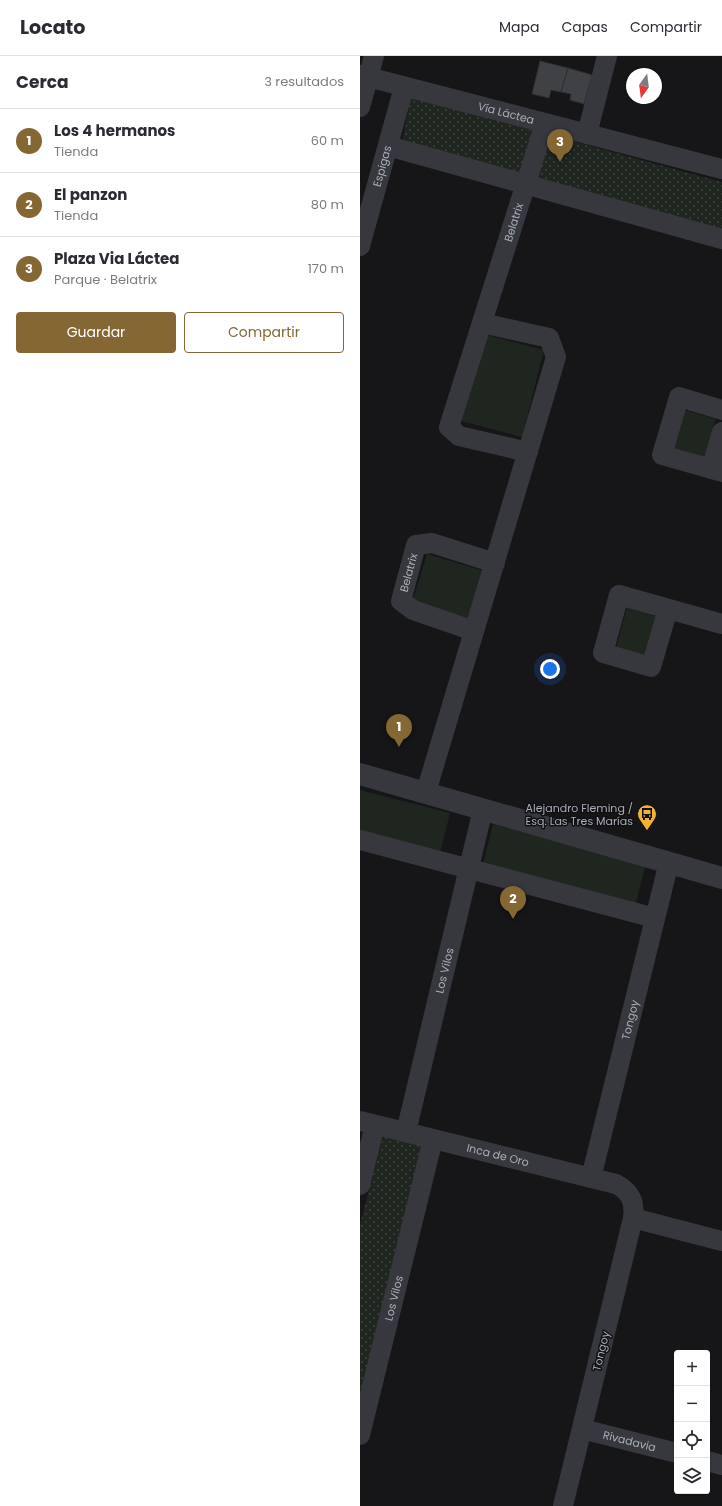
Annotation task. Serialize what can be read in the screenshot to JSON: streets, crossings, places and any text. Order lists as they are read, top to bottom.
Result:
{
  "streets": {
    "street": [
      "Vía Láctea",
      "Espigas",
      "Belatrix",
      "Los Vilos",
      "Tongoy",
      "Inca de Oro",
      "Rivadavia"
    ]
  },
  "crossings": [
    ["Vía Láctea", "Espigas"],
    ["Vía Láctea", "Belatrix"],
    ["Los Vilos", "Inca de Oro"],
    ["Tongoy", "Inca de Oro"],
    ["Tongoy", "Rivadavia"]
  ],
  "places": {
    "bus stop": ["Alejandro Fleming / Esq. Las Tres Marías"]
  },
  "north": "bottom",
  "page": {
    "header": "Locato",
    "nav": ["Mapa", "Capas", "Compartir"],
    "heading": ["Cerca", "3 resultados"],
    "list": [
      {
        "mark": "1",
        "name": "Los 4 hermanos",
        "note": "Tienda",
        "value": "60 m"
      },
      {
        "mark": "2",
        "name": "El panzon",
        "note": "Tienda",
        "value": "80 m"
      },
      {
        "mark": "3",
        "name": "Plaza Via Láctea",
        "note": "Parque · Belatrix",
        "value": "170 m"
      }
    ],
    "pins": ["3", "1", "2"],
    "buttons": ["Guardar", "Compartir"],
    "map_buttons": ["+", "−"]
  }
}
